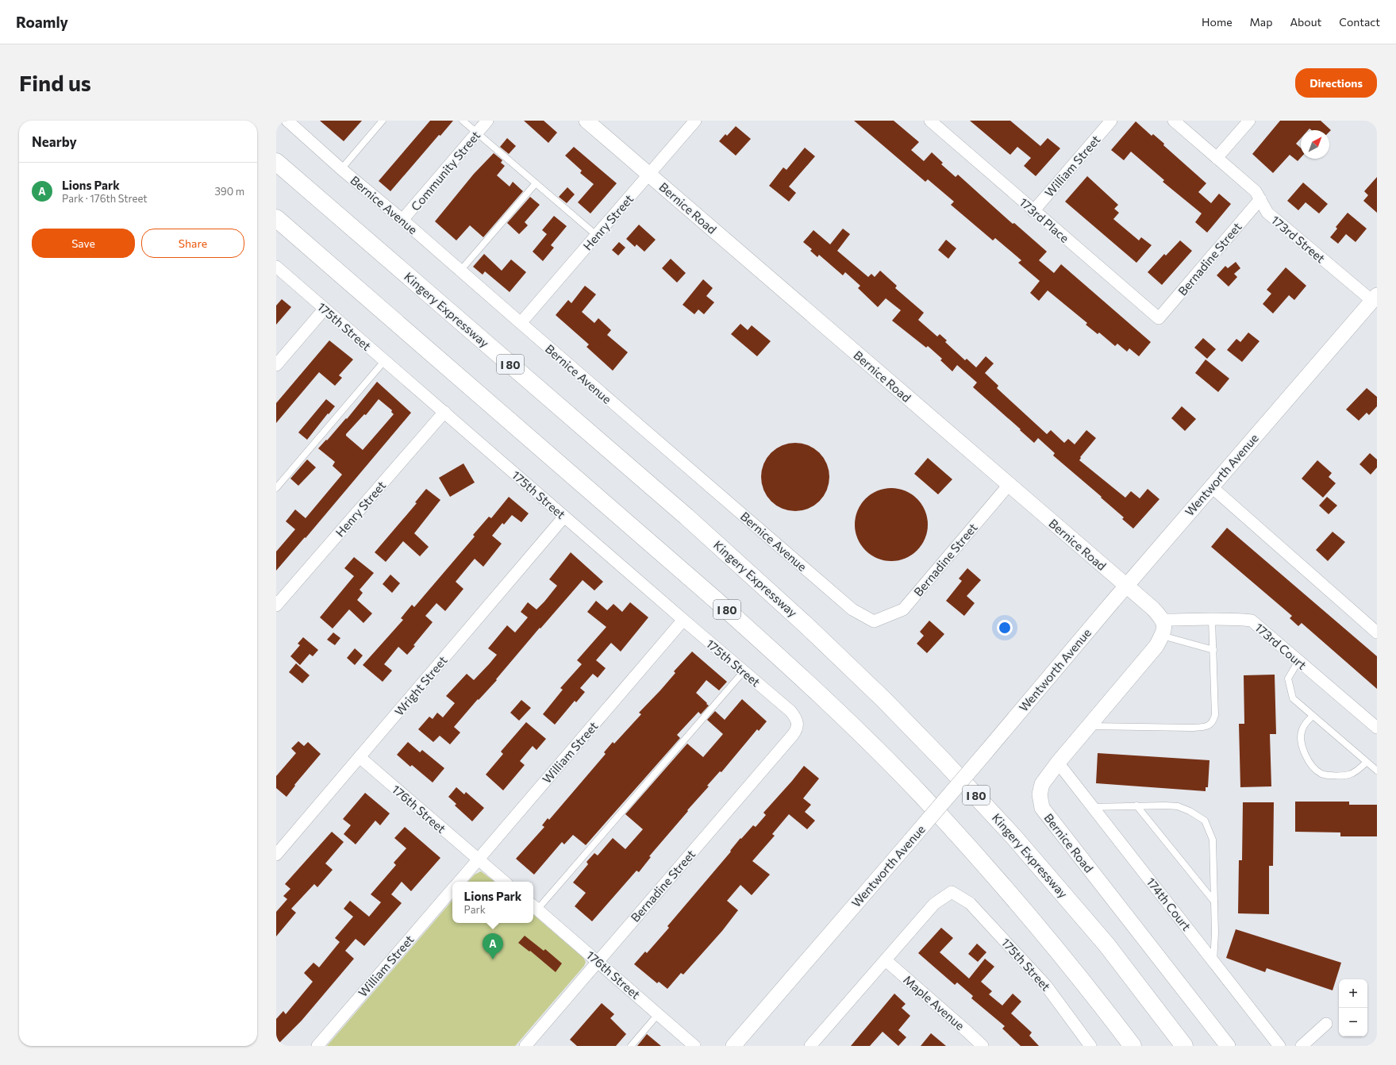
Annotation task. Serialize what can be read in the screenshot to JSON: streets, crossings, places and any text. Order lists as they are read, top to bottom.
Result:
{
  "streets": {
    "highway": ["Kingery Expressway", "I 80"],
    "street": [
      "William Street",
      "Community Street",
      "Bernice Avenue",
      "Bernice Road",
      "173rd Place",
      "Henry Street",
      "173rd Street",
      "Bernadine Street",
      "175th Street",
      "Wentworth Avenue",
      "173rd Court",
      "Wright Street",
      "176th Street",
      "174th Court",
      "Maple Avenue"
    ]
  },
  "crossings": [
    ["William Street", "173rd Place"],
    ["William Street", "175th Street"],
    ["William Street", "176th Street"],
    ["Community Street", "Bernice Avenue"],
    ["Bernice Avenue", "Henry Street"],
    ["Bernice Avenue", "Bernadine Street"],
    ["Bernice Road", "Henry Street"],
    ["Bernice Road", "Bernadine Street"],
    ["Bernice Road", "Wentworth Avenue"],
    ["Bernice Road", "173rd Court"],
    ["Bernice Road", "174th Court"],
    ["173rd Place", "Bernadine Street"],
    ["Henry Street", "175th Street"],
    ["173rd Street", "Bernadine Street"],
    ["173rd Street", "Wentworth Avenue"],
    ["Bernadine Street", "175th Street"],
    ["Bernadine Street", "176th Street"],
    ["175th Street", "Wright Street"],
    ["175th Street", "Maple Avenue"],
    ["Wright Street", "176th Street"]
  ],
  "north": "top right",
  "page": {
    "header": "Roamly",
    "nav": [
      "Home",
      "Map",
      "About",
      "Contact"
    ],
    "buttons": [
      "Directions",
      ["Save", "Share"]
    ],
    "title": "Find us",
    "heading": "Nearby",
    "list": [
      {
        "mark": "A",
        "name": "Lions Park",
        "note": "Park · 176th Street",
        "value": "390 m"
      }
    ],
    "popup": ["Lions Park", "Park"],
    "pins": "A",
    "map_buttons": ["+", "−"]
  }
}
